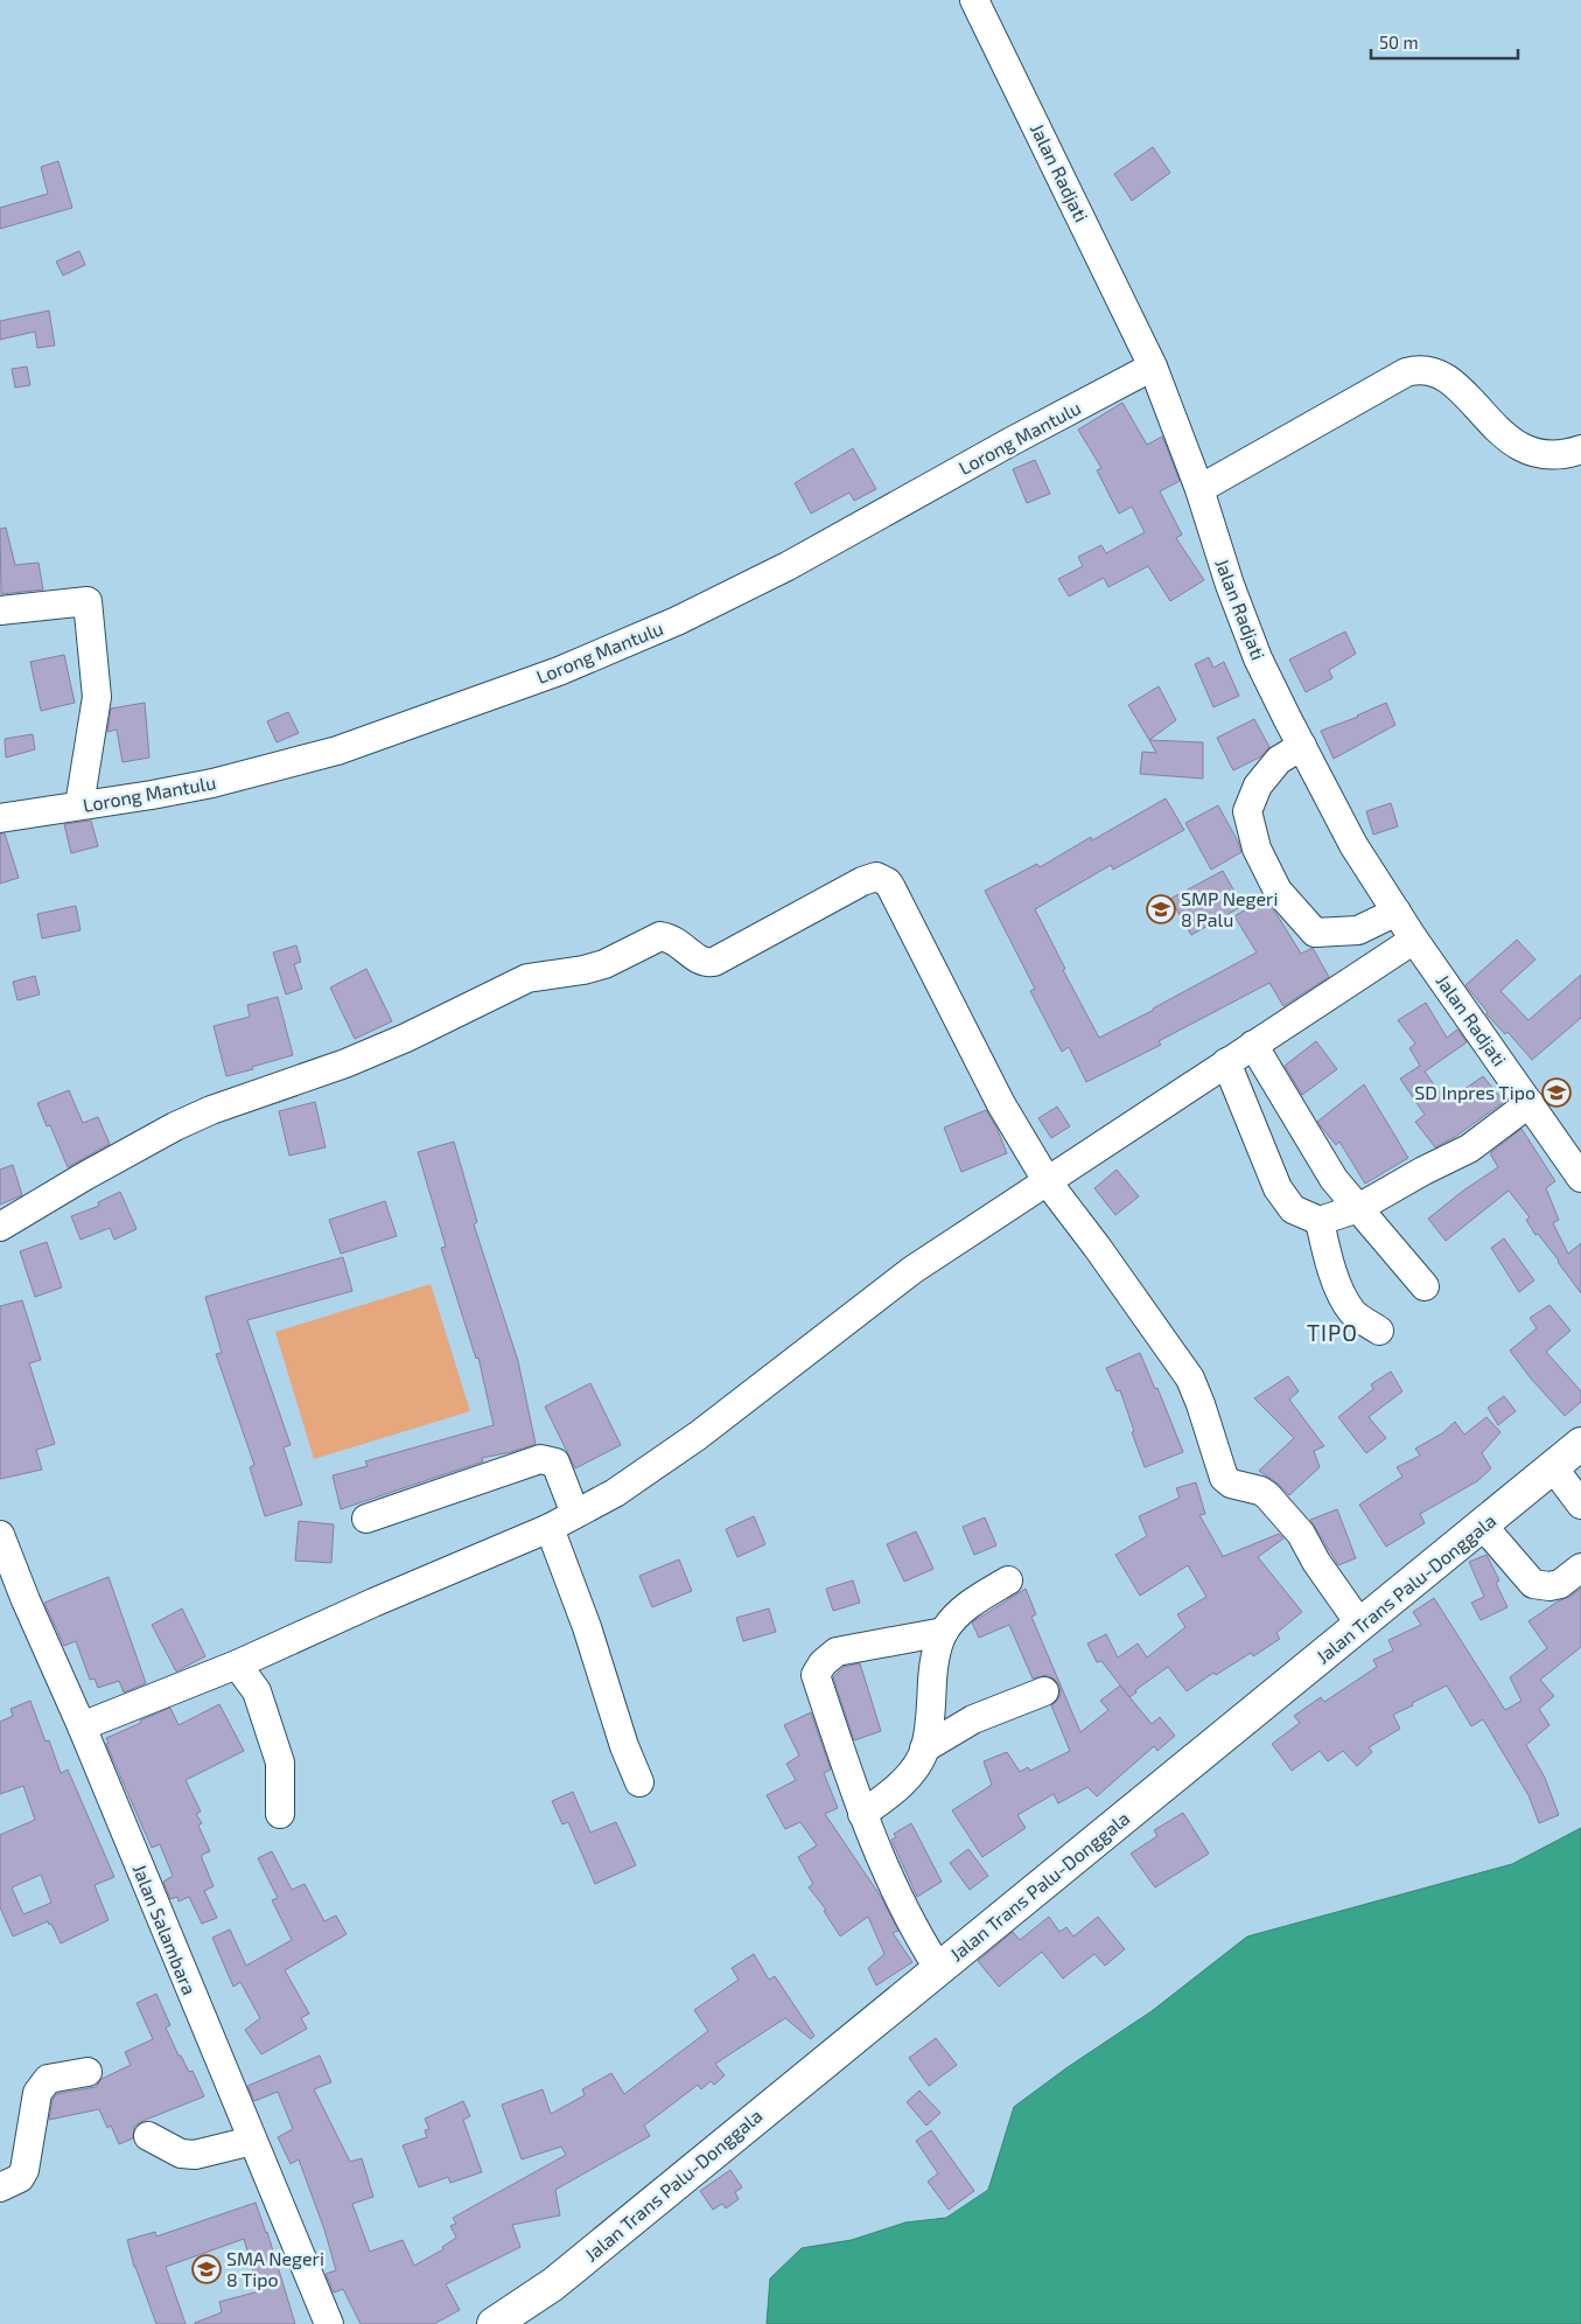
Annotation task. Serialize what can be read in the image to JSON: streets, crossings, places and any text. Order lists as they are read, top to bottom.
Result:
{
  "streets": {
    "highway": ["Jalan Trans Palu-Donggala"],
    "street": ["Jalan Radjati", "Lorong Mantulu", "Jalan Salambara"]
  },
  "crossings": [
    ["Jalan Radjati", "Lorong Mantulu"]
  ],
  "districts": ["TIPO"],
  "places": {
    "school or university": ["SMP Negeri 8 Palu", "SD Inpres Tipo", "SMA Negeri 8 Tipo"]
  },
  "scale_bar": "50 m"
}
